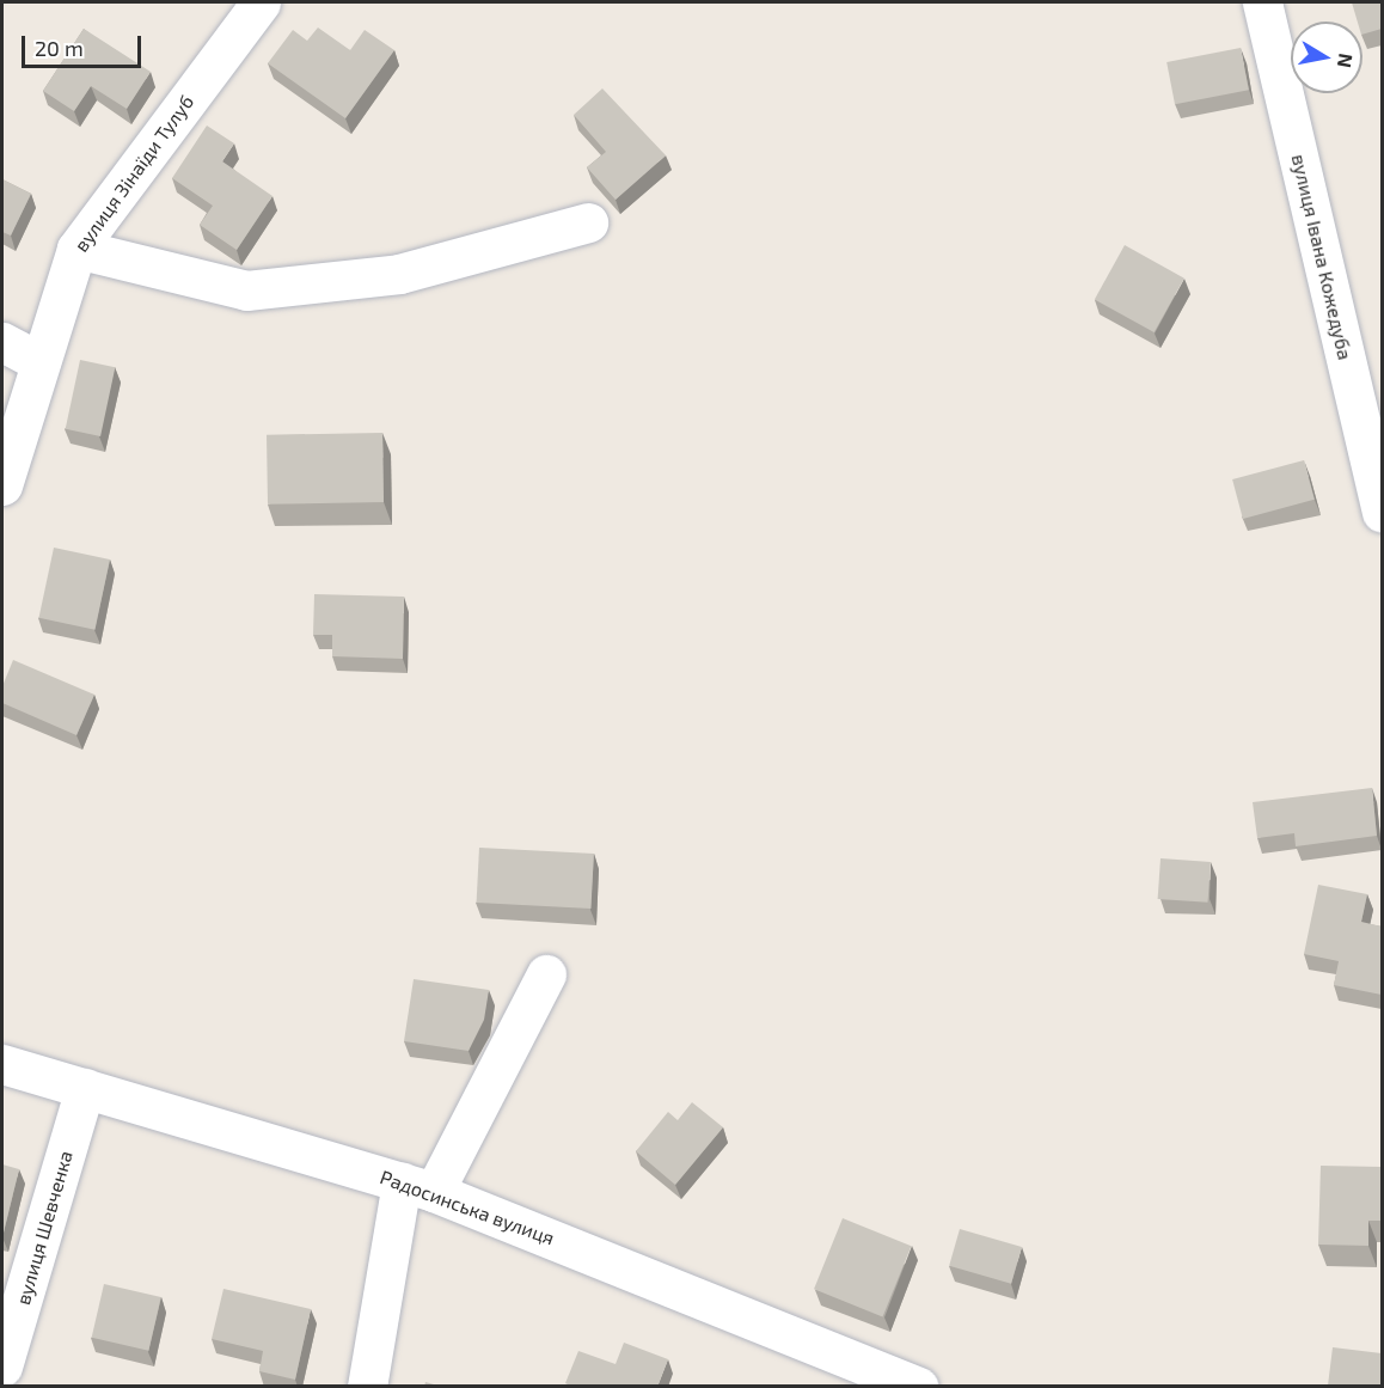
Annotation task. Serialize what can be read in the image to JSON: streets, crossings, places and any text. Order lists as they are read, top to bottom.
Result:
{
  "streets": {
    "street": [
      "вулиця Зінаїди Тулуб",
      "вулиця Івана Кожедуба",
      "Радосинська вулиця",
      "вулиця Шевченка"
    ]
  },
  "crossings": [
    ["Радосинська вулиця", "вулиця Шевченка"]
  ],
  "scale_bar": "20 m",
  "north": "right"
}
